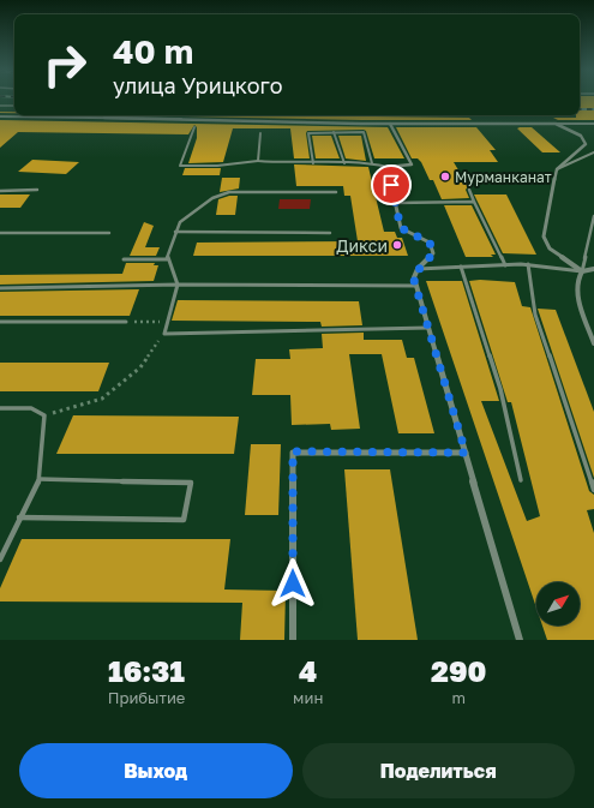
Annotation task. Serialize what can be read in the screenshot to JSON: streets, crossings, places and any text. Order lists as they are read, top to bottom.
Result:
{
  "places": ["Мурманканат", "Дикси"],
  "north": "top right",
  "page": {
    "turn": ["40 m", "улица Урицкого"],
    "eta": [
      "16:31",
      "Прибытие",
      "4",
      "мин",
      "290",
      "m"
    ],
    "buttons": ["Выход", "Поделиться"]
  }
}
